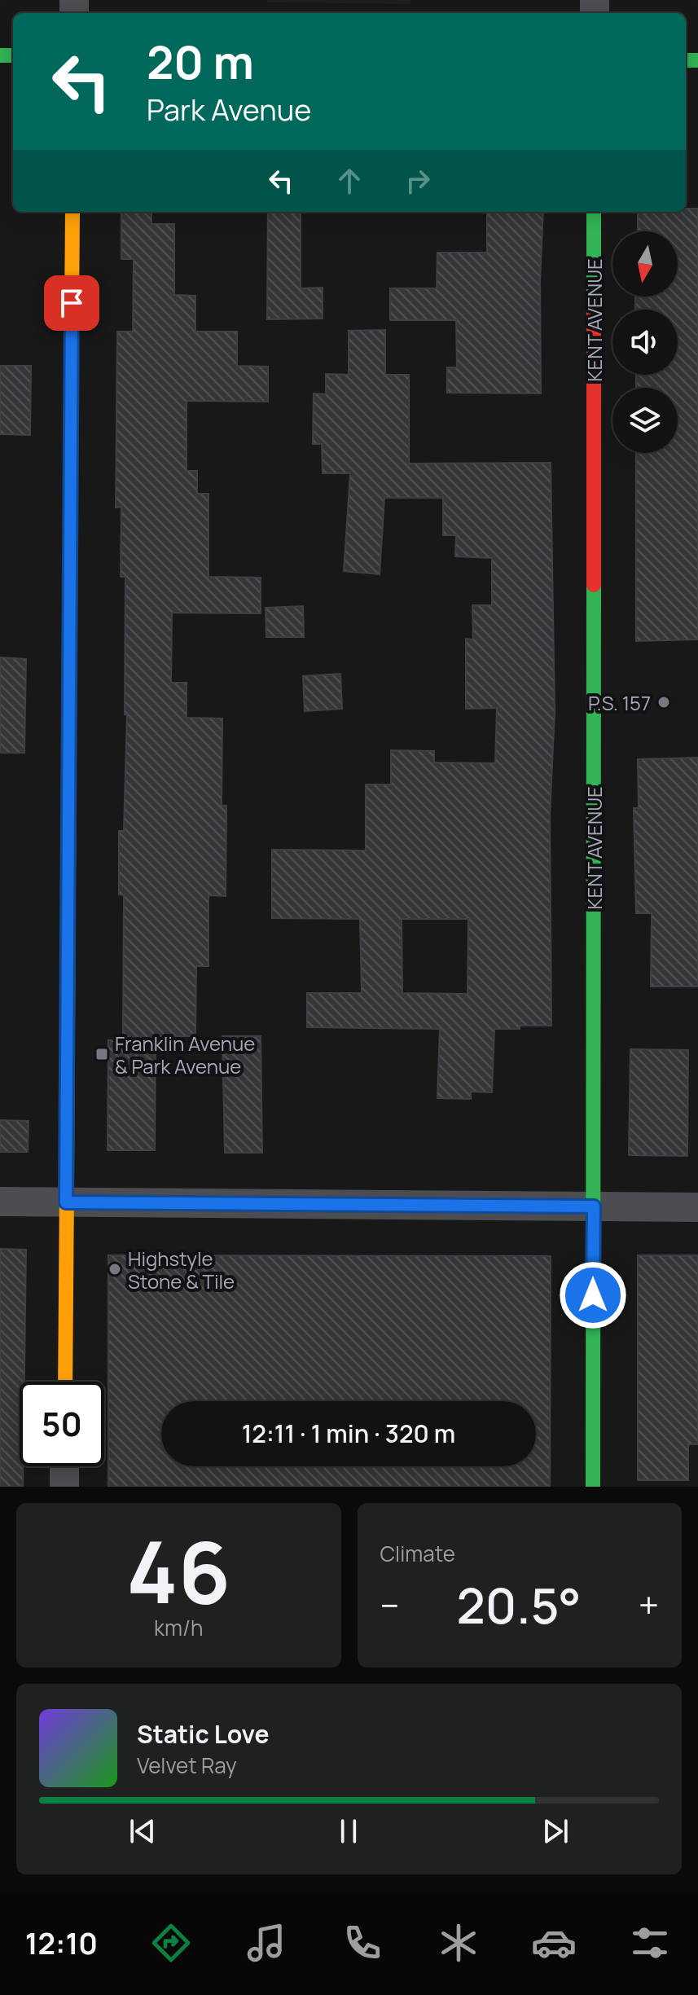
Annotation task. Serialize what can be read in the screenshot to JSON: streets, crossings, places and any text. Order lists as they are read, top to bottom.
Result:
{
  "streets": {
    "main road": ["KENT AVENUE"]
  },
  "places": {
    "other": ["P.S. 157", "Highstyle Stone & Tile"],
    "transit": ["Franklin Avenue & Park Avenue"]
  },
  "north": "bottom",
  "page": {
    "turn": ["20 m", "Park Avenue"],
    "limit": "50",
    "trip": "12:11 · 1 min · 320 m",
    "tile": [
      ["46", "km/h"],
      "Climate"
    ],
    "heat": ["−", "20.5°", "+"],
    "song": ["Static Love", "Velvet Ray"],
    "tabs": "12:10"
  }
}
